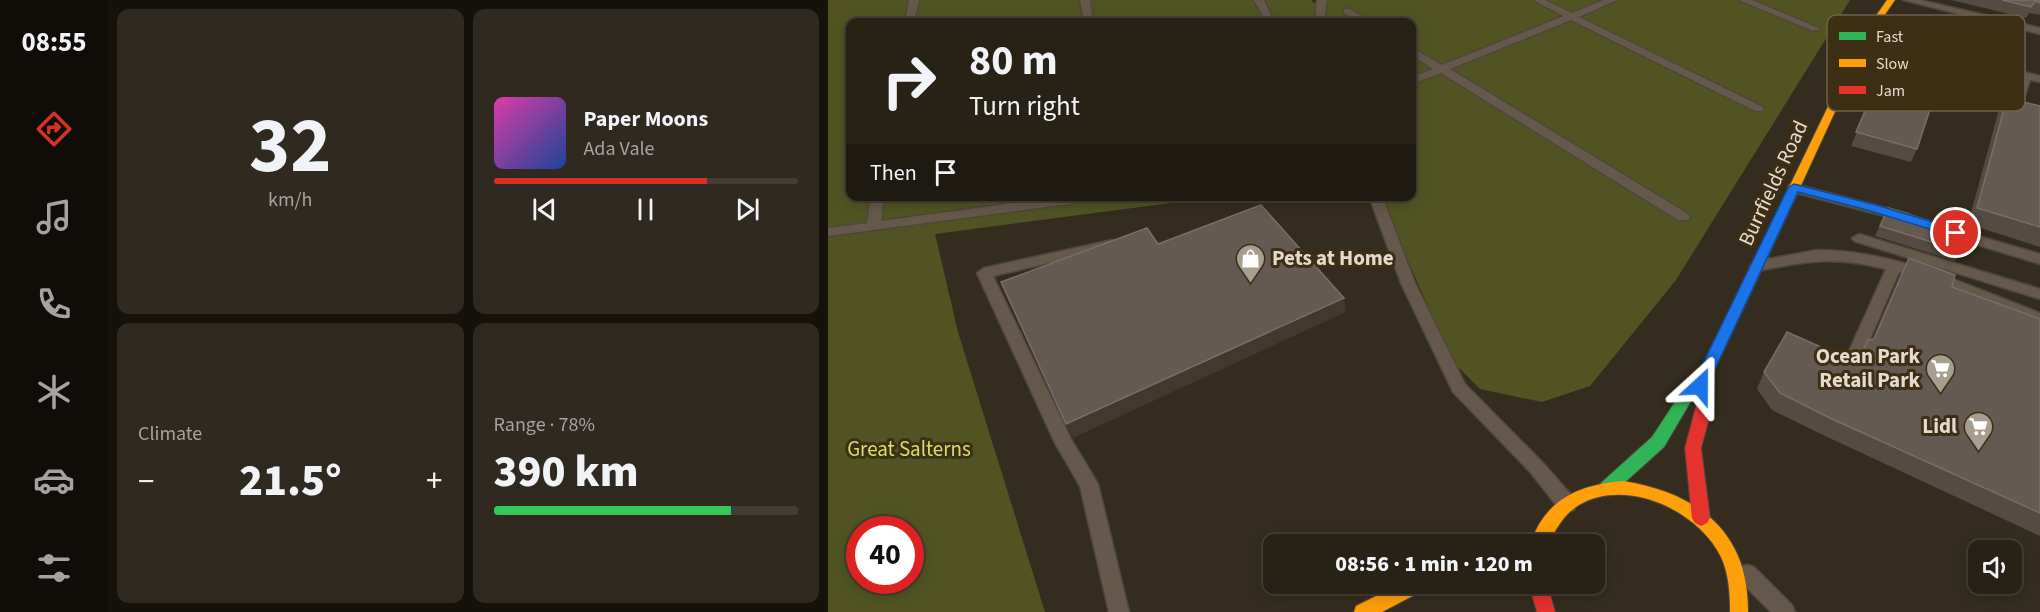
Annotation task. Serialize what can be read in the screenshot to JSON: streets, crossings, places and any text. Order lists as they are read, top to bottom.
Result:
{
  "streets": {
    "street": ["Burrfields Road"]
  },
  "parks": ["Great Salterns"],
  "places": {
    "shop": ["Pets at Home"],
    "supermarket": ["Ocean Park Retail Park", "Lidl"]
  },
  "legend": ["Fast", "Slow", "Jam"],
  "page": {
    "tabs": "08:55",
    "tile": [
      ["32", "km/h"],
      "Climate",
      ["Range · 78%", "390 km"]
    ],
    "turn": ["80 m", "Turn right"],
    "song": ["Paper Moons", "Ada Vale"],
    "then": "Then",
    "heat": ["−", "21.5°", "+"],
    "limit": "40",
    "trip": "08:56 · 1 min · 120 m"
  }
}
